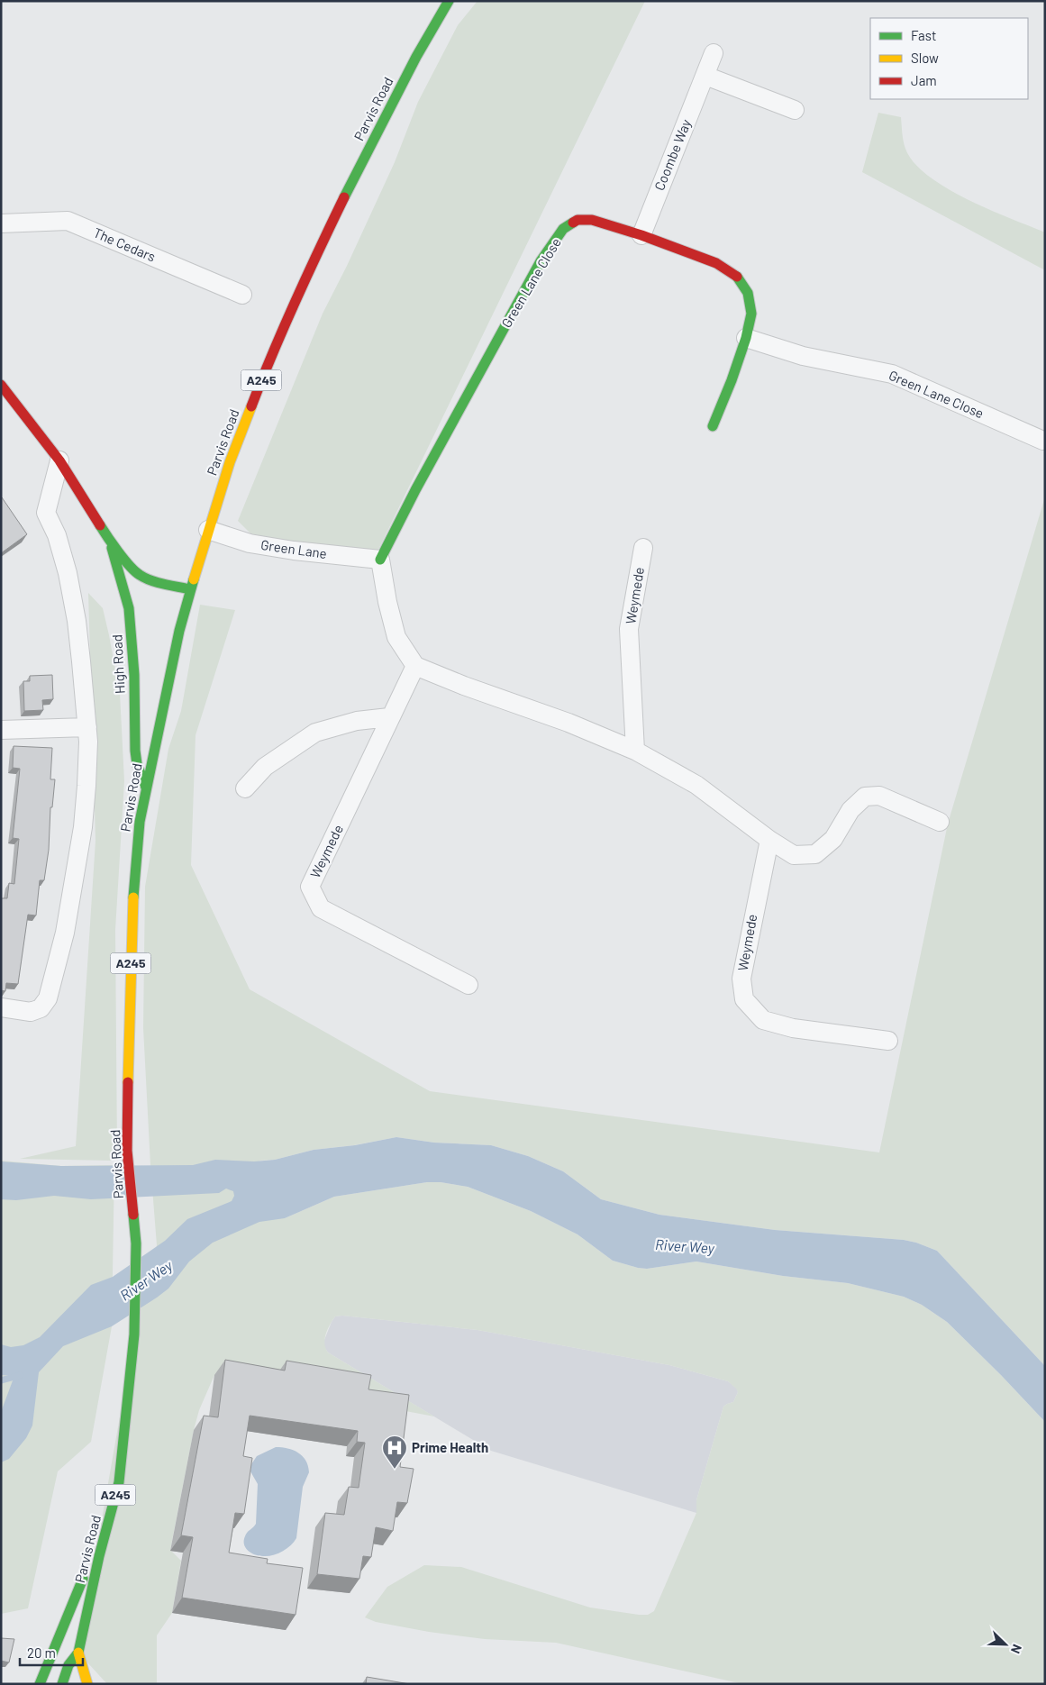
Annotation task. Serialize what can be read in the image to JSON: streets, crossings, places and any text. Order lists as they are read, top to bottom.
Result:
{
  "streets": {
    "main road": [
      "Parvis Road",
      "Green Lane Close",
      "A245",
      "High Road"
    ],
    "street": [
      "Coombe Way",
      "The Cedars",
      "Green Lane",
      "Weymede"
    ]
  },
  "crossings": [
    ["Parvis Road", "A245"],
    ["Parvis Road", "Green Lane"],
    ["Parvis Road", "High Road"],
    ["Coombe Way", "Green Lane Close"],
    ["Green Lane Close", "Green Lane"]
  ],
  "water": ["River Wey"],
  "places": {
    "hospital": ["Prime Health"]
  },
  "legend": ["Fast", "Slow", "Jam"],
  "scale_bar": "20 m",
  "north": "bottom right"
}
